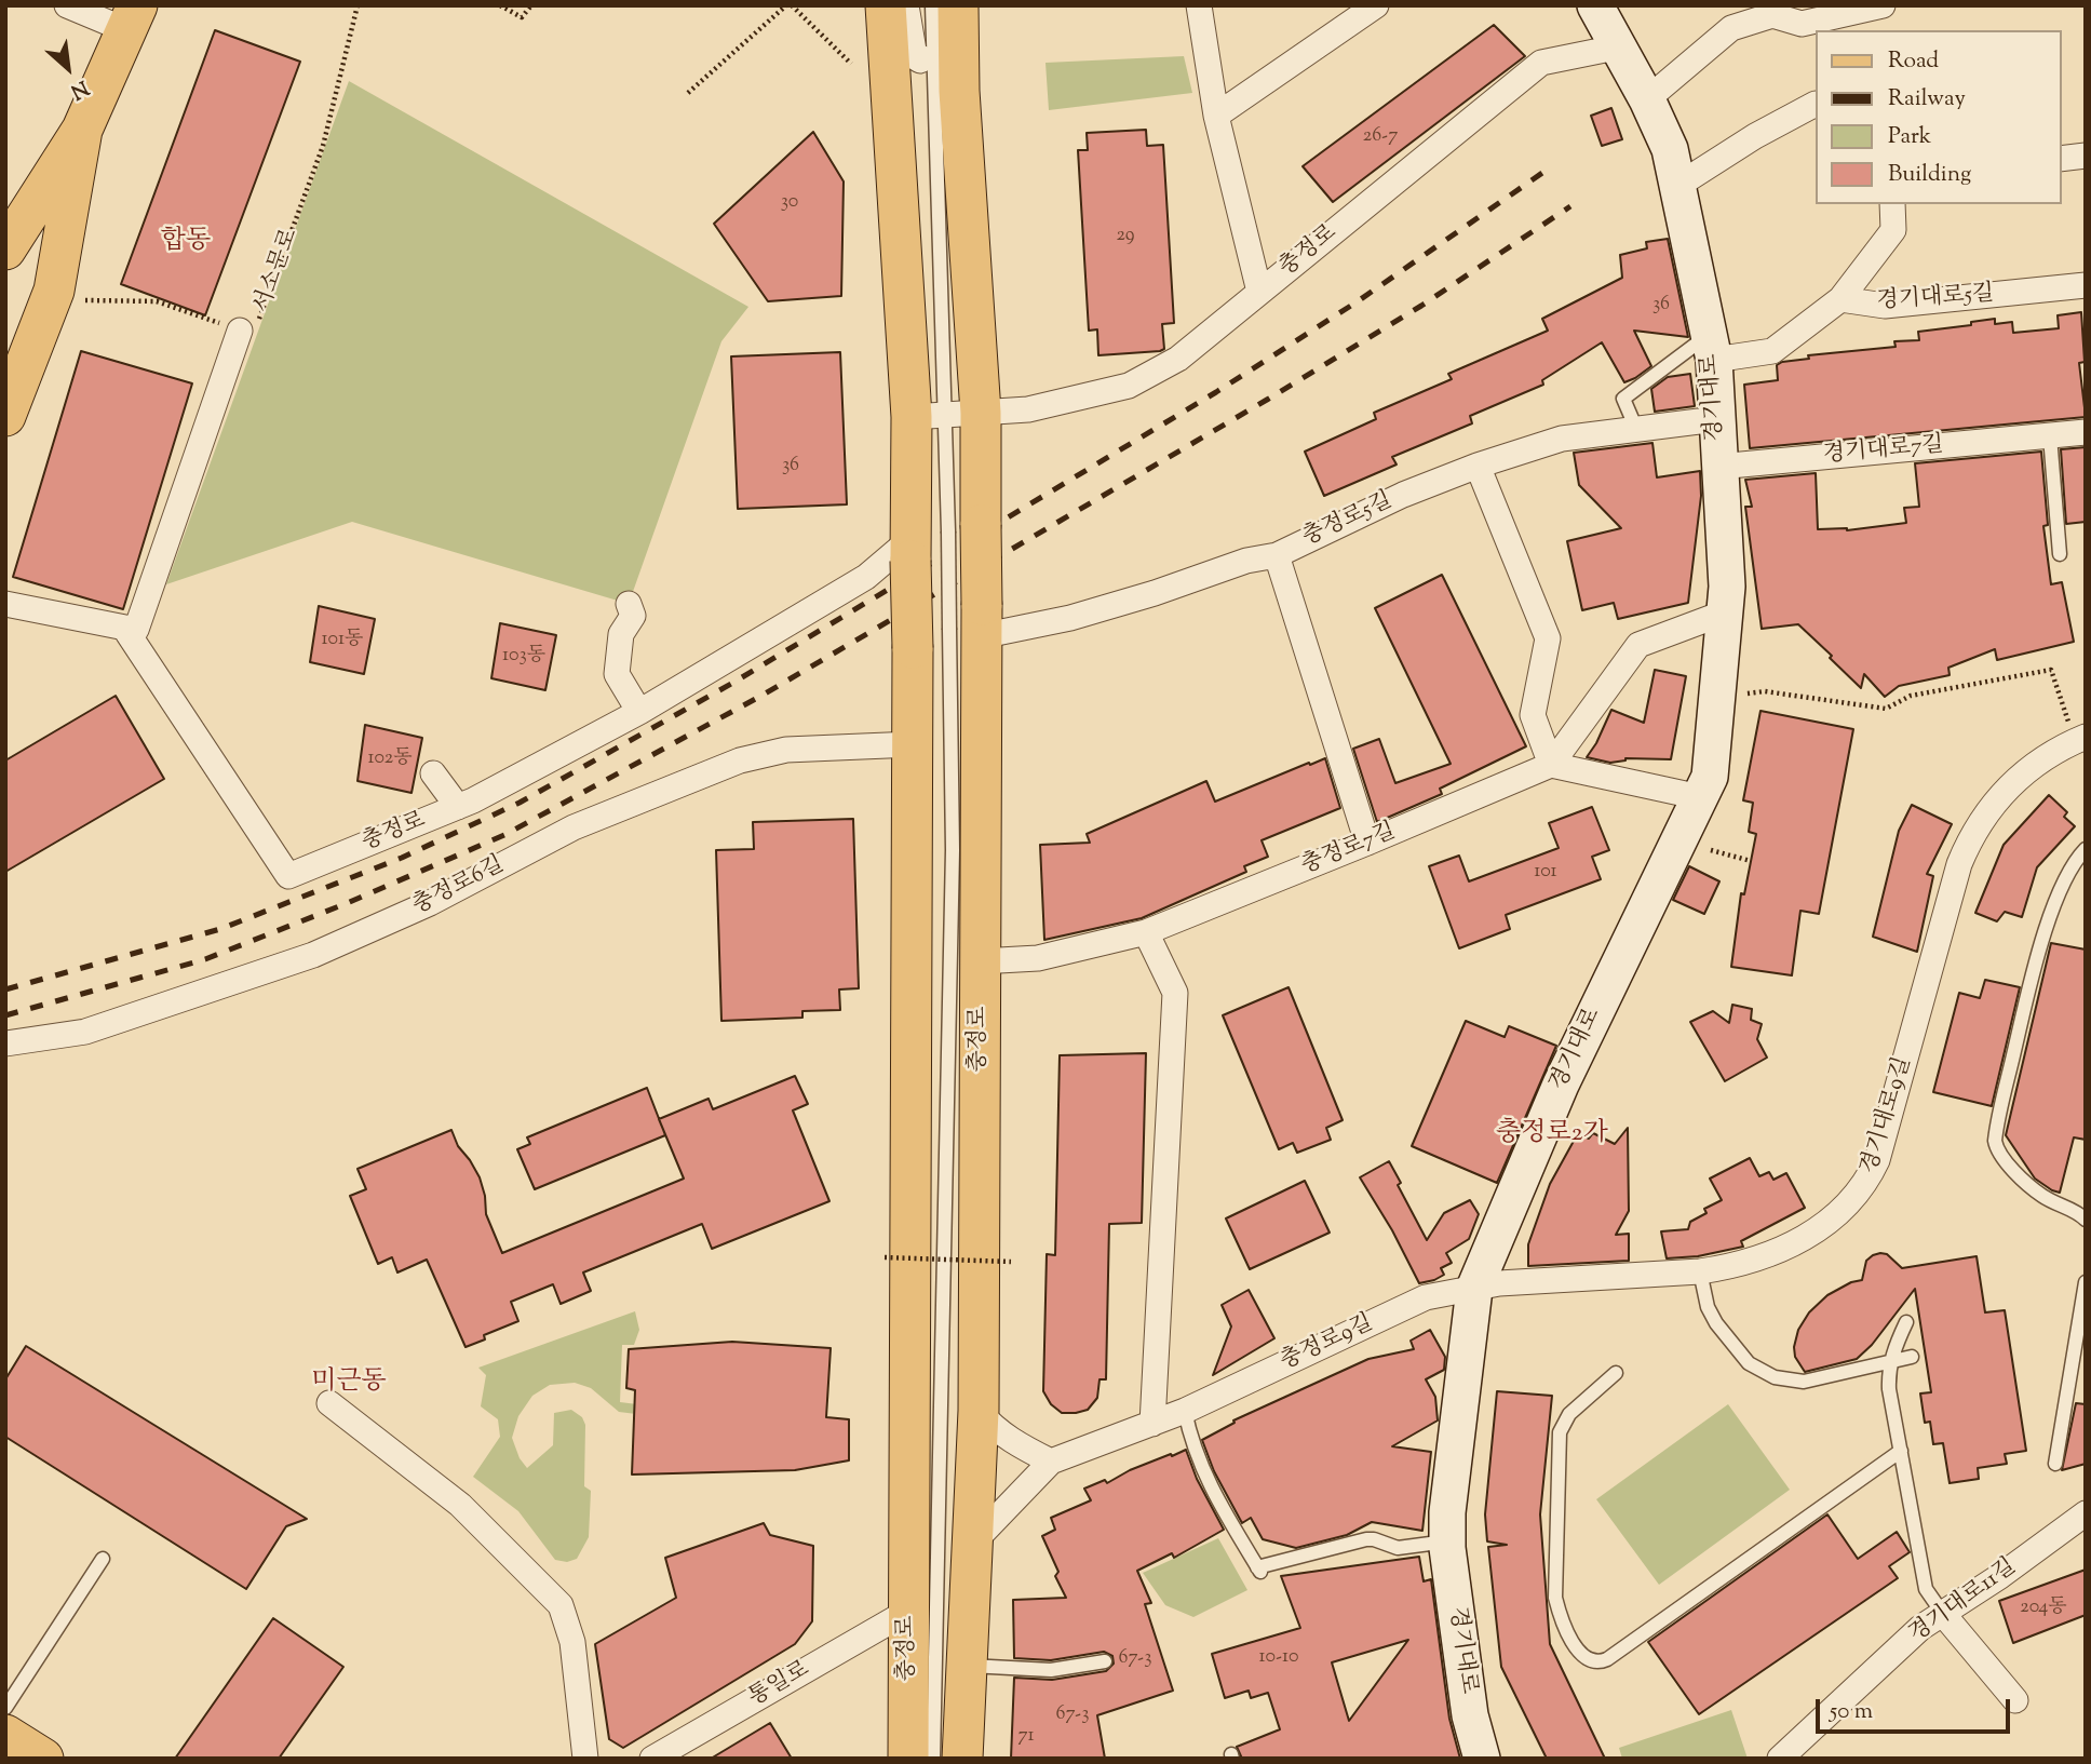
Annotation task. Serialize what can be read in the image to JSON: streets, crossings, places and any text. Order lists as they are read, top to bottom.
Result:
{
  "streets": {
    "main road": ["충정로", "경기대로"],
    "street": [
      "경기대로5길",
      "경기대로7길",
      "충정로5길",
      "충정로7길",
      "충정로6길",
      "경기대로9길",
      "충정로9길",
      "경기대로11길",
      "통일로"
    ],
    "path": ["서소문로"]
  },
  "crossings": [
    ["충정로", "경기대로"],
    ["충정로", "충정로5길"],
    ["충정로", "충정로7길"],
    ["충정로", "충정로6길"],
    ["충정로", "충정로9길"],
    ["충정로", "통일로"],
    ["경기대로", "경기대로7길"],
    ["경기대로", "충정로5길"],
    ["경기대로", "경기대로9길"],
    ["경기대로", "충정로9길"],
    ["경기대로9길", "충정로9길"]
  ],
  "districts": ["합동", "충정로2가", "미근동"],
  "house_numbers": [
    "26-7",
    "30",
    "29",
    "36",
    "36",
    "101동",
    "103동",
    "102동",
    "101",
    "204동",
    "10-10",
    "67-3",
    "67-3",
    "71"
  ],
  "legend": [
    "Road",
    "Railway",
    "Park",
    "Building"
  ],
  "scale_bar": "50 m",
  "north": "bottom right"
}
